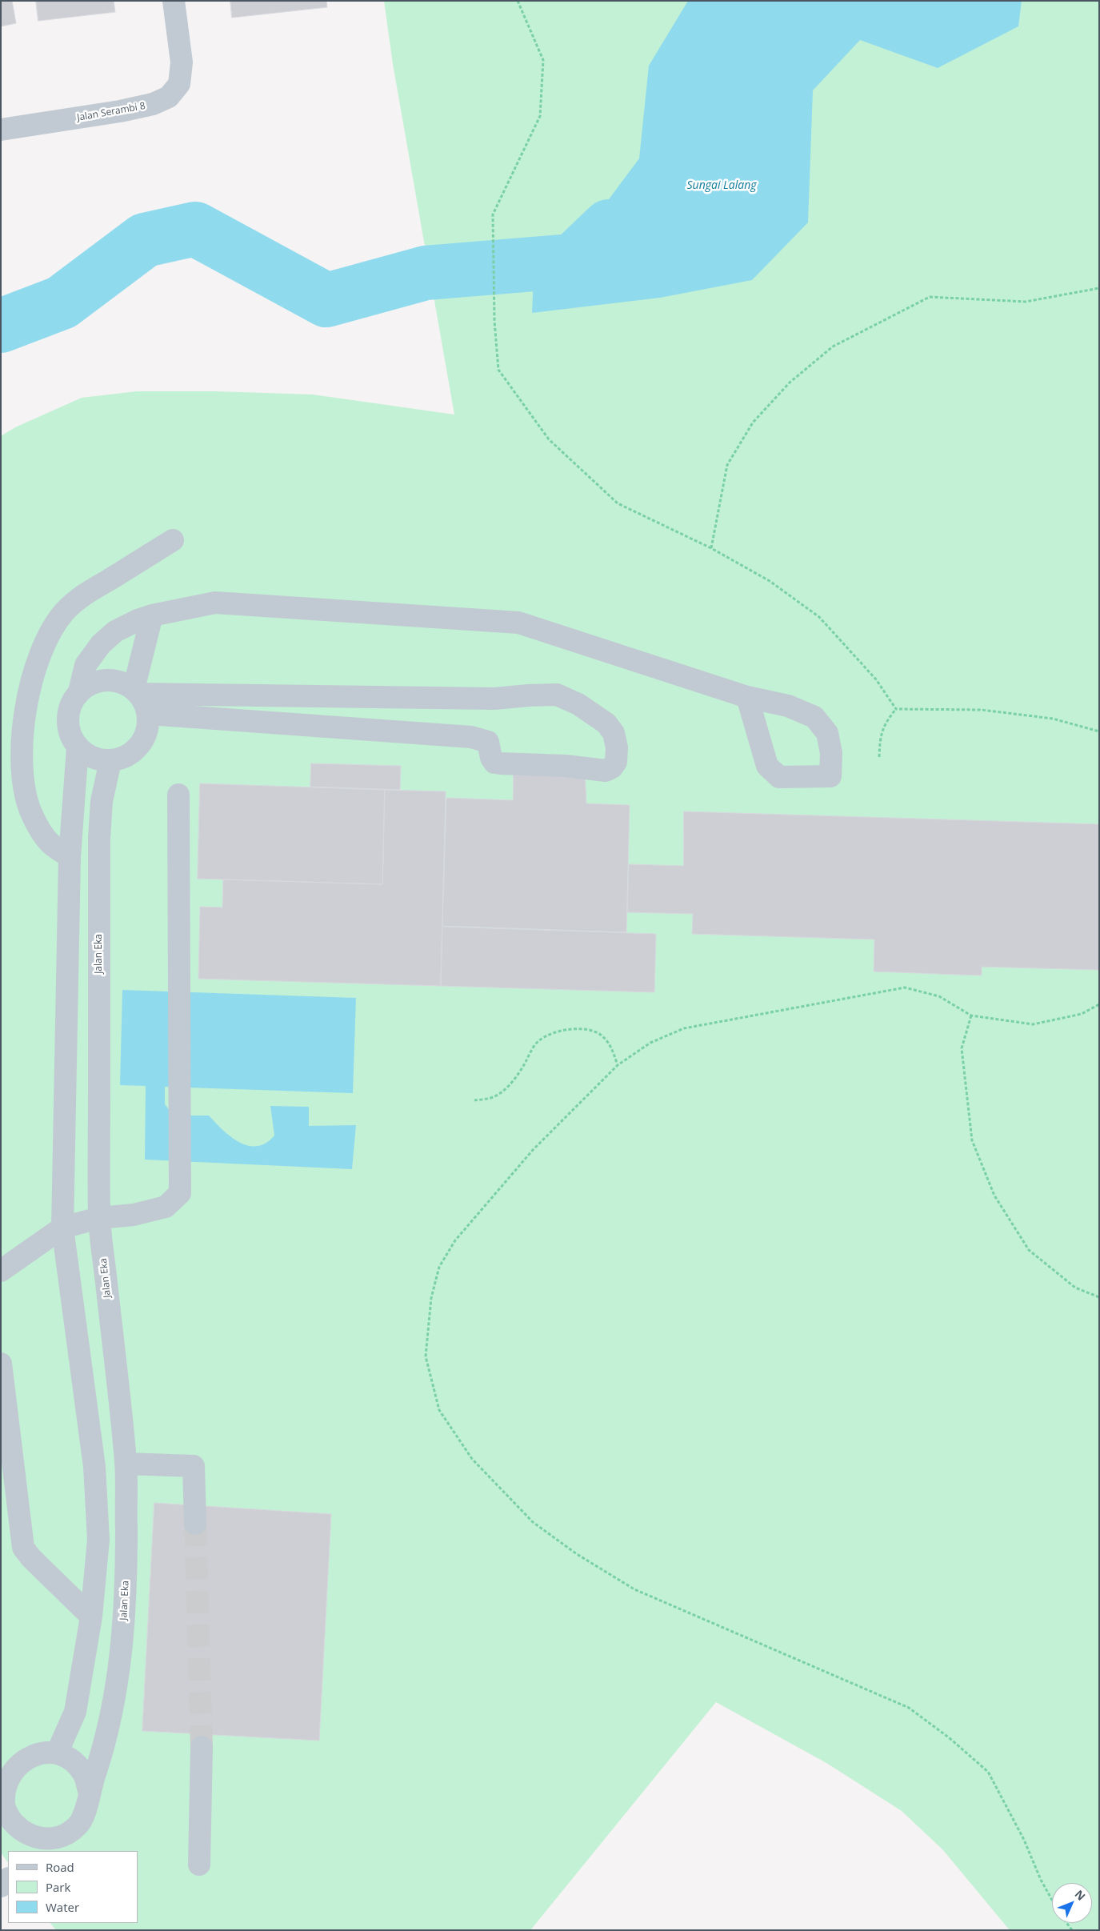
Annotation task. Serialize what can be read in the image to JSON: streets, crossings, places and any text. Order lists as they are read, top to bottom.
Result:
{
  "streets": {
    "street": ["Jalan Serambi 8", "Jalan Eka"]
  },
  "water": ["Sungai Lalang"],
  "legend": ["Road", "Park", "Water"],
  "north": "top right"
}
